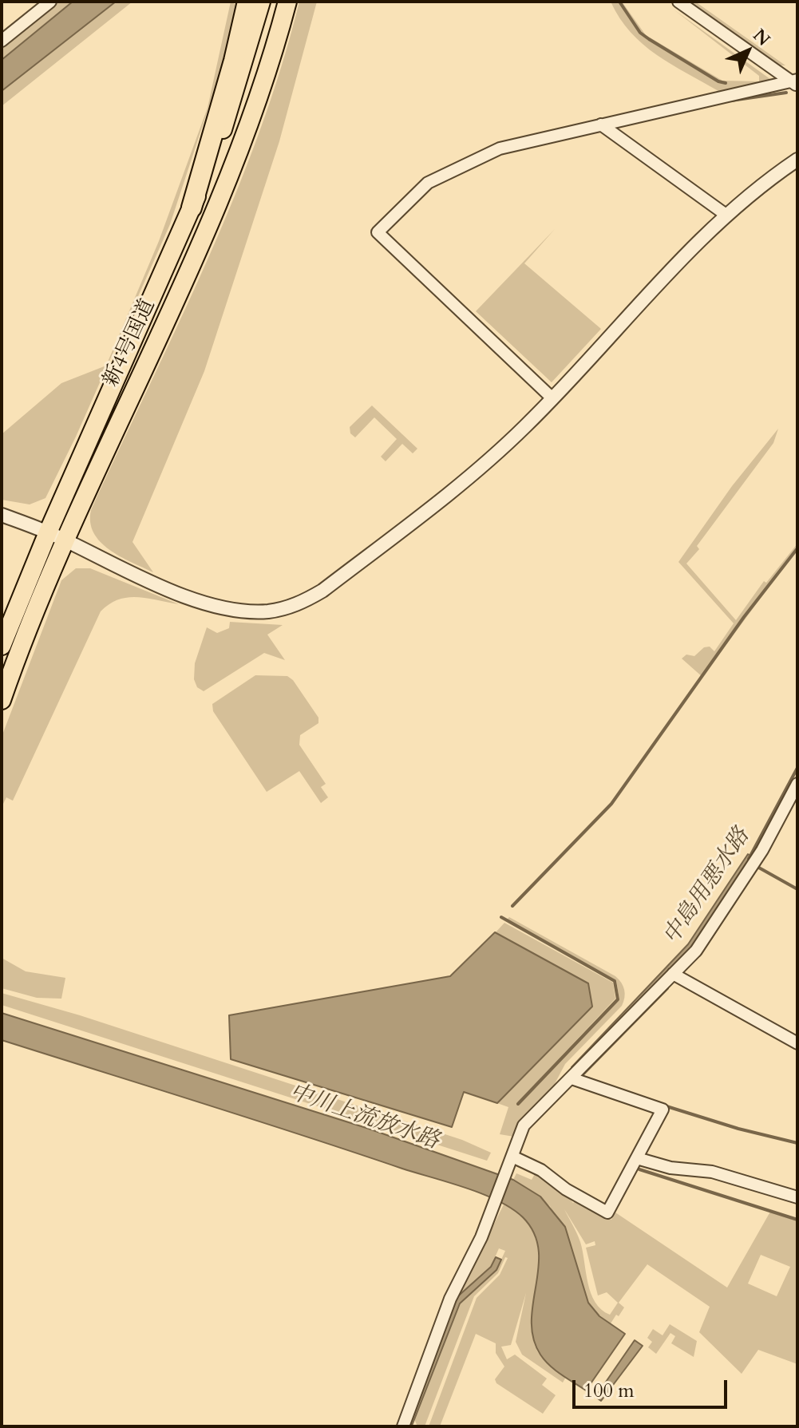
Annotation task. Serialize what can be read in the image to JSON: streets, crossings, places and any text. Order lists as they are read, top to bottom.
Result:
{
  "streets": {
    "highway": ["新4号国道"]
  },
  "water": ["中島用悪水路", "中川上流放水路"],
  "scale_bar": "100 m",
  "north": "top right"
}
